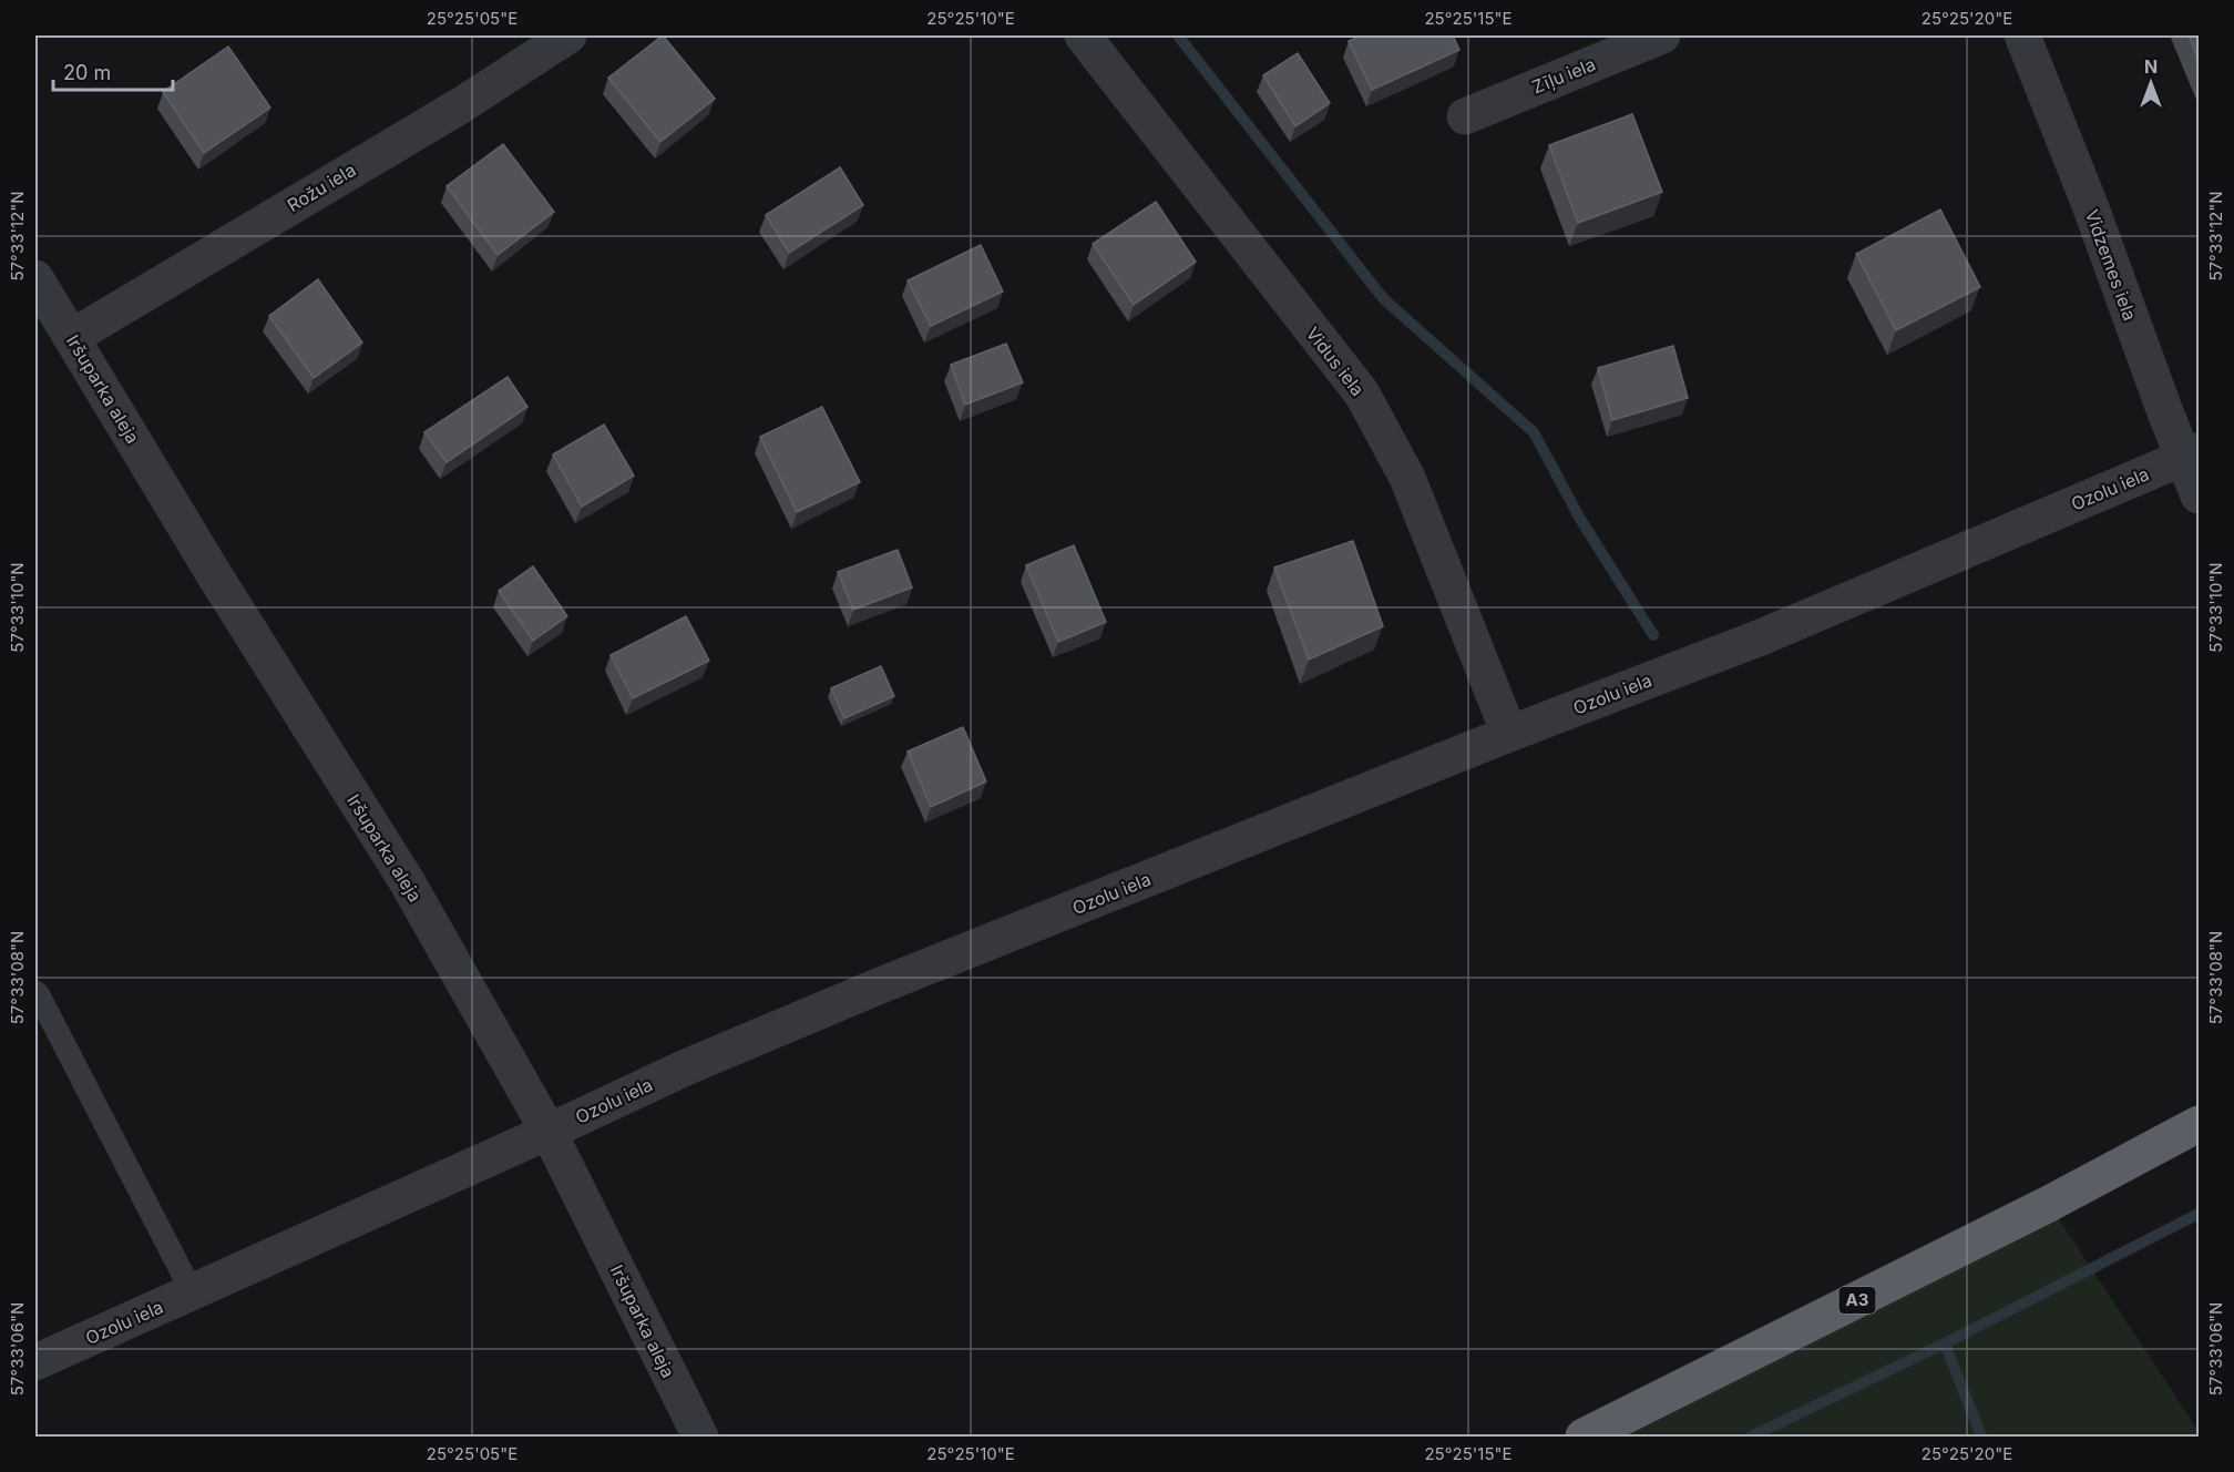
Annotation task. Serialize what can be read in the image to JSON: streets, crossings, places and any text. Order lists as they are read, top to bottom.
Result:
{
  "streets": {
    "highway": ["A3"],
    "street": [
      "Zīļu iela",
      "Rožu iela",
      "Vidzemes iela",
      "Vidus iela",
      "Iršuparka aleja",
      "Ozolu iela"
    ]
  },
  "crossings": [
    ["Rožu iela", "Iršuparka aleja"],
    ["Vidzemes iela", "Ozolu iela"],
    ["Vidus iela", "Ozolu iela"],
    ["Iršuparka aleja", "Ozolu iela"]
  ],
  "scale_bar": "20 m",
  "north": "top",
  "coordinates": [
    "25°25'05\"E",
    "25°25'10\"E",
    "25°25'15\"E",
    "25°25'20\"E",
    "57°33'12\"N",
    "57°33'10\"N",
    "57°33'08\"N",
    "57°33'06\"N"
  ]
}
